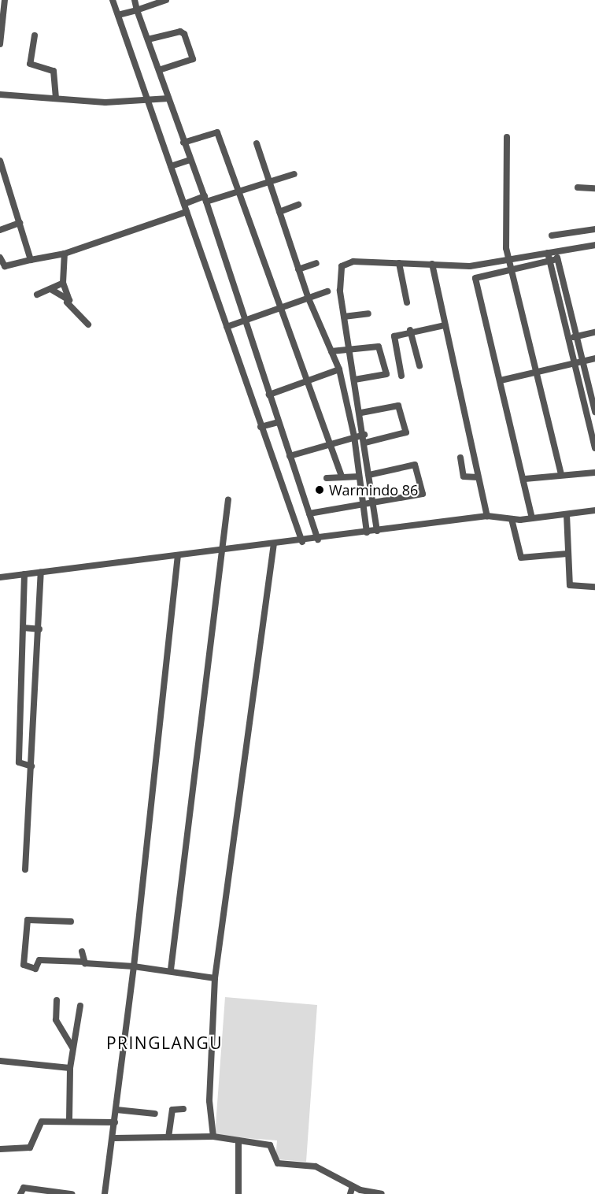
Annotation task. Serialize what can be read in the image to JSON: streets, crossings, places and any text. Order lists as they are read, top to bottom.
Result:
{
  "districts": ["PRINGLANGU"],
  "places": ["Warmindo 86"]
}
